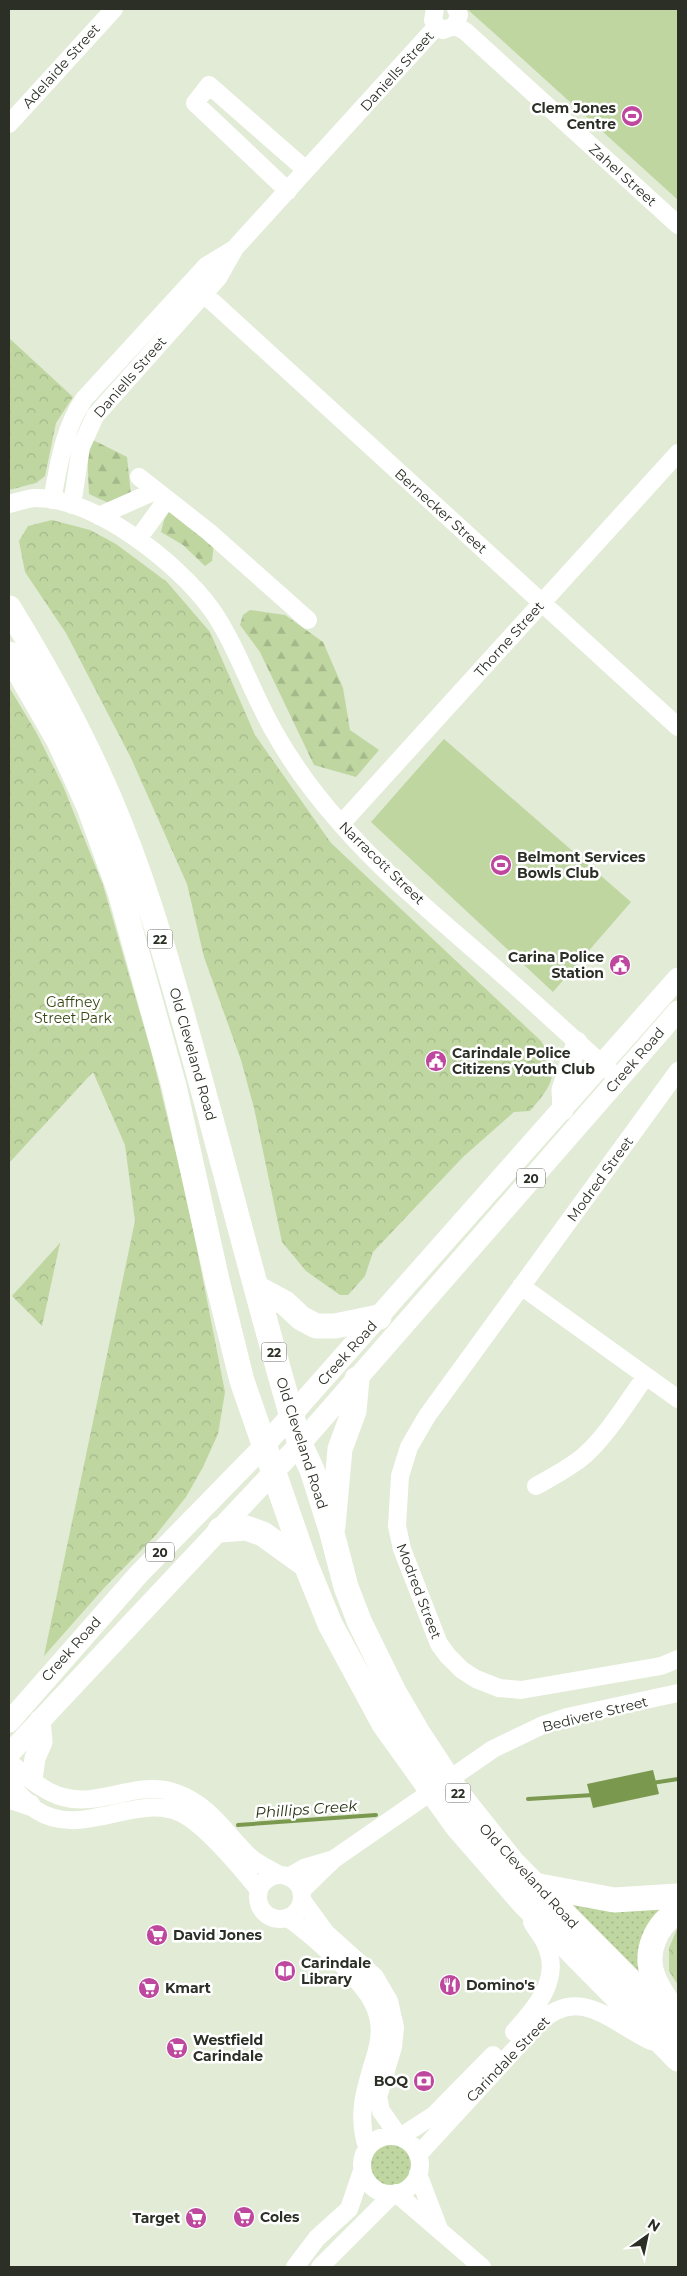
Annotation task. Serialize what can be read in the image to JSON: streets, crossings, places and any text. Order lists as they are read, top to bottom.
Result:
{
  "streets": {
    "highway": ["22", "Old Cleveland Road"],
    "main road": ["Creek Road", "20"],
    "street": [
      "Adelaide Street",
      "Daniells Street",
      "Zahel Street",
      "Bernecker Street",
      "Thorne Street",
      "Narracott Street",
      "Modred Street",
      "Bedivere Street",
      "Carindale Street"
    ]
  },
  "crossings": [
    ["Daniells Street", "Bernecker Street"],
    ["Daniells Street", "Narracott Street"],
    ["Bernecker Street", "Thorne Street"],
    ["Thorne Street", "Narracott Street"],
    ["Narracott Street", "Creek Road"],
    ["Old Cleveland Road", "Creek Road"],
    ["Old Cleveland Road", "Carindale Street"]
  ],
  "water": ["Phillips Creek"],
  "parks": ["Gaffney Street Park"],
  "places": {
    "sports": ["Clem Jones Centre", "Belmont Services Bowls Club"],
    "public building": ["Carina Police Station", "Carindale Police Citizens Youth Club"],
    "supermarket": [
      "David Jones",
      "Kmart",
      "Westfield Carindale",
      "Coles",
      "Target"
    ],
    "library": ["Carindale Library"],
    "restaurant": ["Domino's"],
    "bank": ["BOQ"]
  },
  "north": "top right"
}
